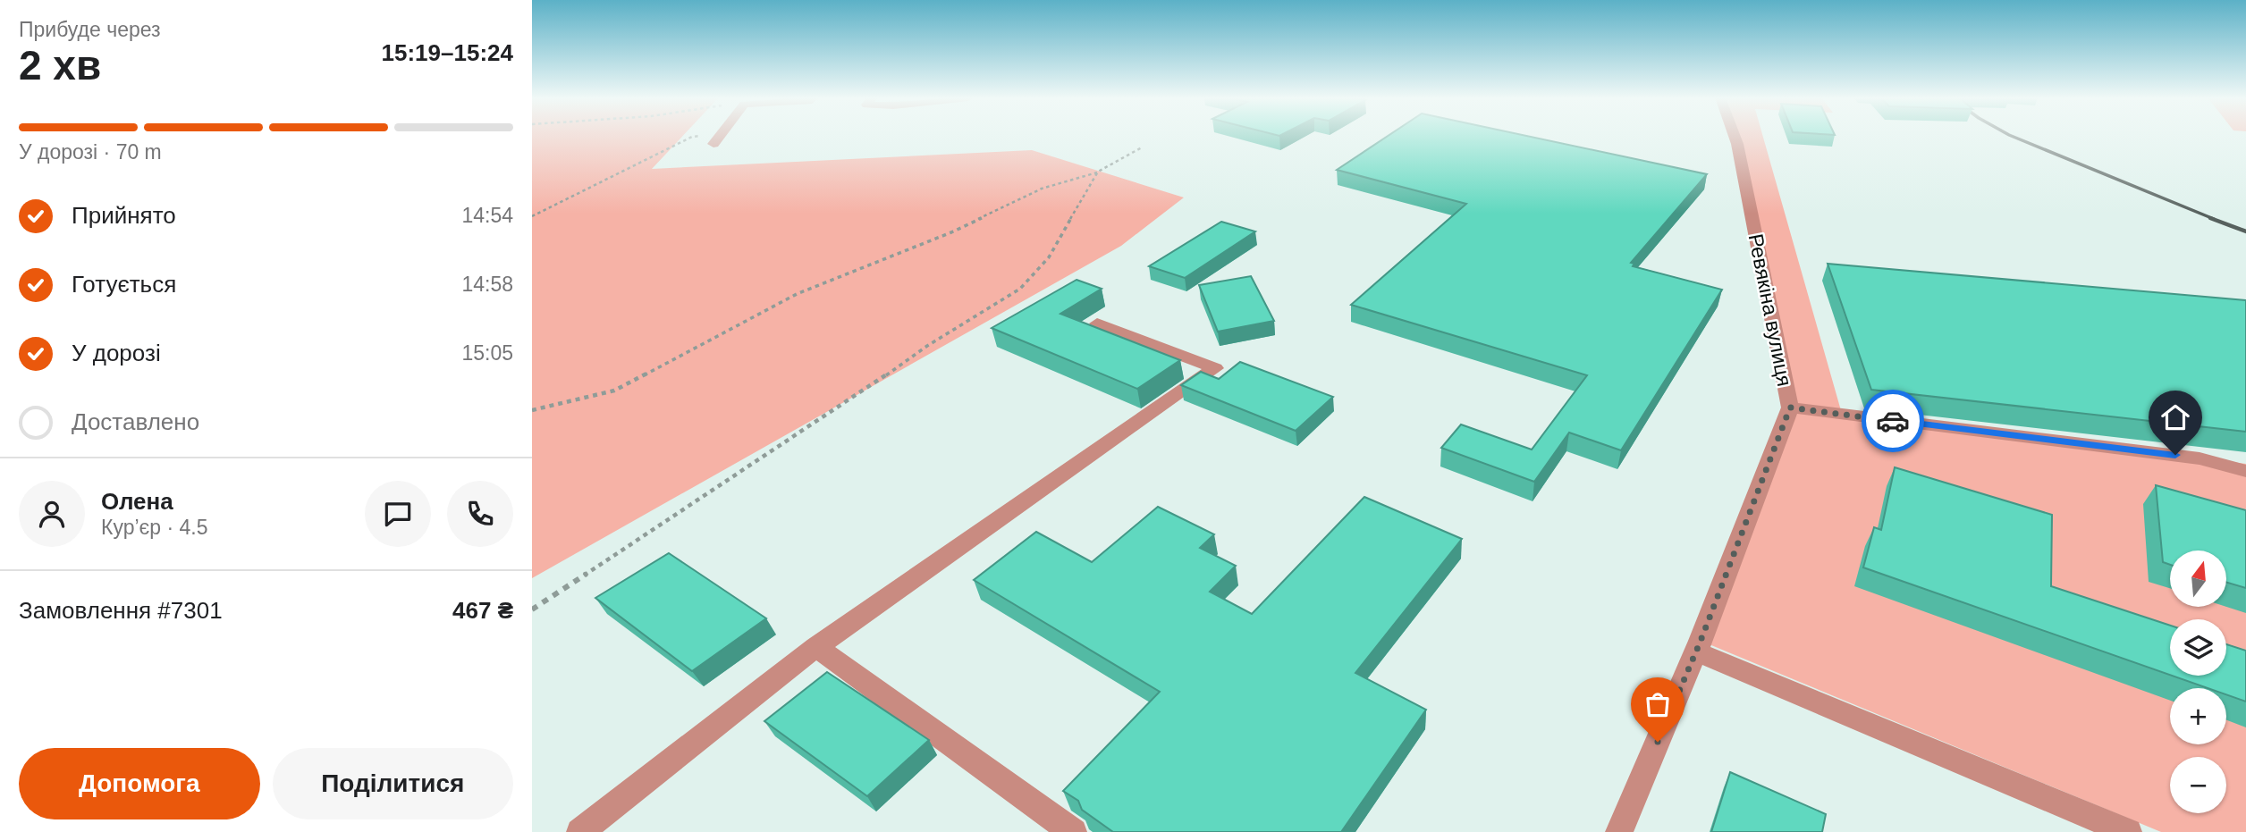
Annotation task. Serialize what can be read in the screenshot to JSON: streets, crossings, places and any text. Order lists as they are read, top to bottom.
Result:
{
  "streets": {
    "street": ["Ревякіна вулиця"]
  },
  "north": "top",
  "page": {
    "heading": ["2 хв", "Прибуде через", "15:19–15:24"],
    "panel": [
      "Олена",
      "Кур’єр · 4.5",
      "Замовлення #7301",
      "467 ₴"
    ],
    "bar": "У дорозі · 70 m",
    "list": [
      ["Прийнято", "14:54"],
      ["Готується", "14:58"],
      ["У дорозі", "15:05"],
      "Доставлено"
    ],
    "map_buttons": ["+", "−"],
    "buttons": ["Допомога", "Поділитися"]
  }
}
